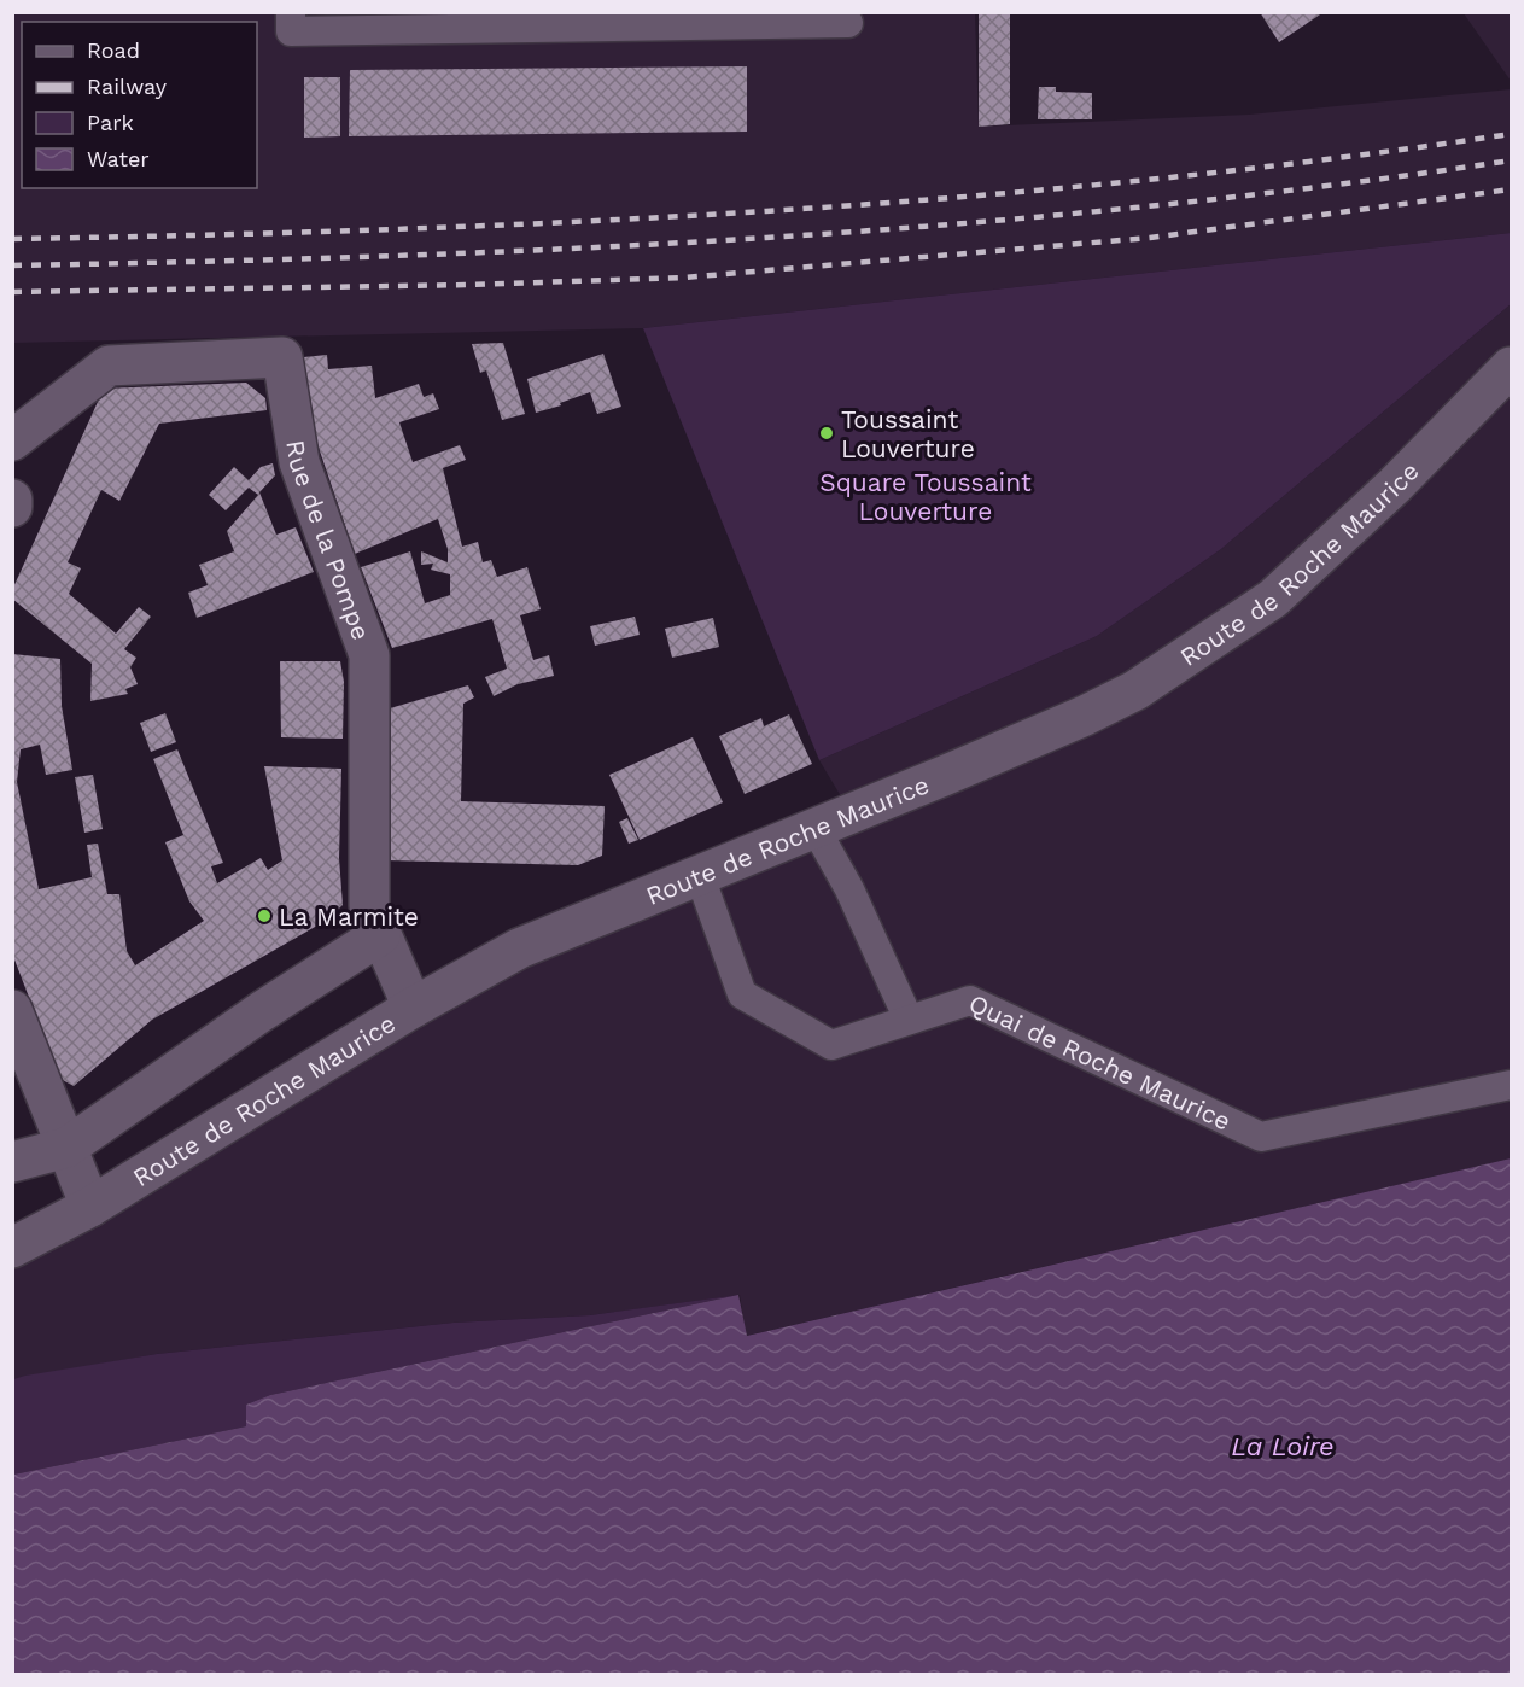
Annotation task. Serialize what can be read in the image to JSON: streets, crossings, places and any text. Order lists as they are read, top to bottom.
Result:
{
  "streets": {
    "street": ["Rue de la Pompe", "Route de Roche Maurice"],
    "lane": ["Quai de Roche Maurice"]
  },
  "crossings": [
    ["Rue de la Pompe", "Route de Roche Maurice"],
    ["Route de Roche Maurice", "Quai de Roche Maurice"]
  ],
  "water": ["La Loire"],
  "parks": ["Square Toussaint Louverture"],
  "places": ["Toussaint Louverture", "La Marmite"],
  "legend": [
    "Road",
    "Railway",
    "Park",
    "Water"
  ]
}
